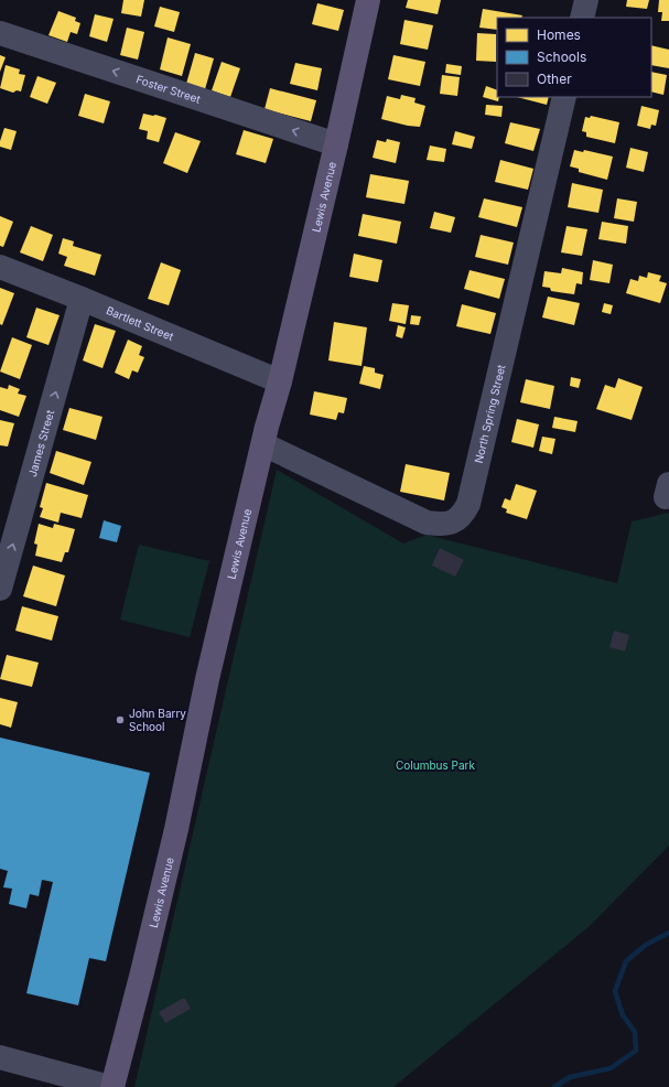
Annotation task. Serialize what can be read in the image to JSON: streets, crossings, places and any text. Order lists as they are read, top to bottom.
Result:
{
  "streets": {
    "main road": ["Lewis Avenue"],
    "street": [
      "Foster Street",
      "Bartlett Street",
      "North Spring Street",
      "James Street"
    ]
  },
  "crossings": [
    ["Foster Street", "Lewis Avenue"],
    ["Lewis Avenue", "Bartlett Street"],
    ["Lewis Avenue", "North Spring Street"],
    ["Bartlett Street", "James Street"]
  ],
  "one_way": ["Foster Street", "James Street"],
  "parks": ["Columbus Park"],
  "places": ["John Barry School"],
  "legend": ["Homes", "Schools", "Other"]
}
